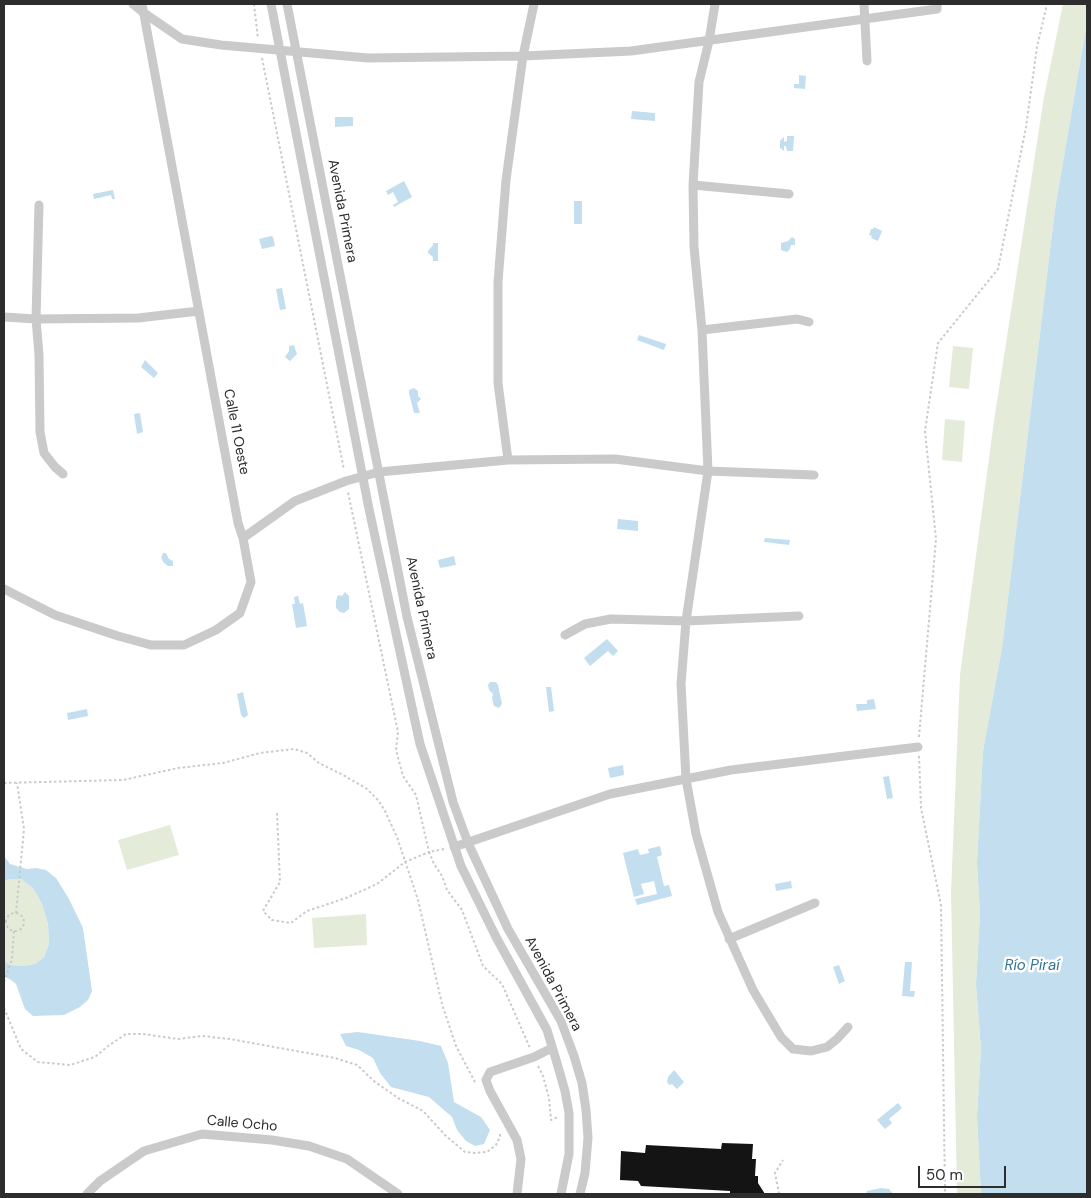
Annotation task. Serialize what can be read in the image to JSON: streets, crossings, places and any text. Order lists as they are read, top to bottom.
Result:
{
  "streets": {
    "street": ["Avenida Primera", "Calle 11 Oeste", "Calle Ocho"]
  },
  "water": ["Río Piraí"],
  "scale_bar": "50 m"
}
